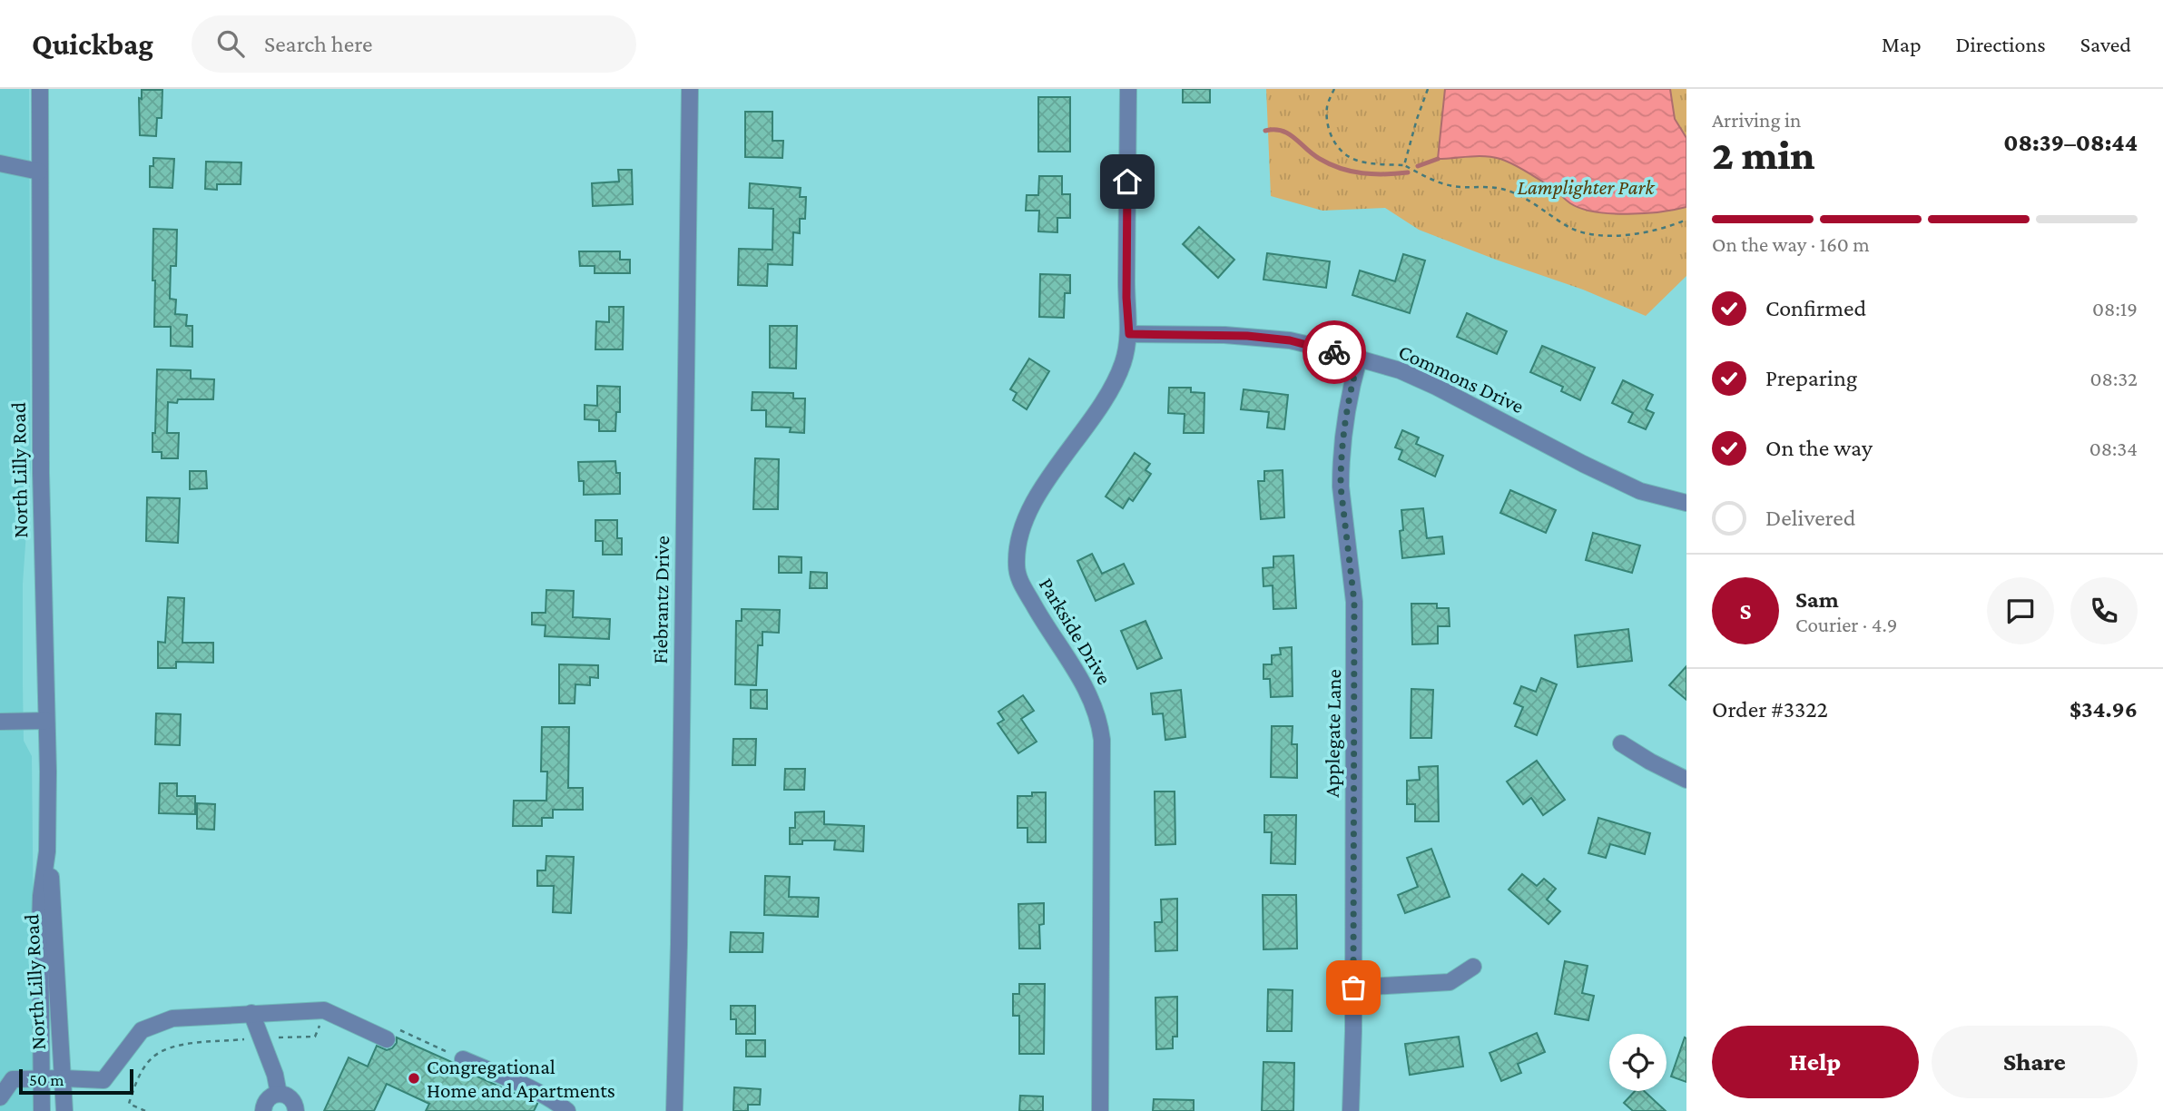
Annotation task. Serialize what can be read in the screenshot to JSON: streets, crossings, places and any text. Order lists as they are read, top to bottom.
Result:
{
  "streets": {
    "street": [
      "Commons Drive",
      "North Lilly Road",
      "Fiebrantz Drive",
      "Parkside Drive",
      "Applegate Lane"
    ]
  },
  "crossings": [
    ["Commons Drive", "Parkside Drive"],
    ["Commons Drive", "Applegate Lane"]
  ],
  "parks": ["Lamplighter Park"],
  "places": ["Congregational Home and Apartments"],
  "scale_bar": "50 m",
  "page": {
    "header": "Quickbag",
    "search": "Search here",
    "nav": ["Map", "Directions", "Saved"],
    "heading": ["2 min", "Arriving in", "08:39–08:44"],
    "panel": [
      "Sam",
      "Courier · 4.9",
      "Order #3322",
      "$34.96"
    ],
    "bar": "On the way · 160 m",
    "list": [
      ["Confirmed", "08:19"],
      ["Preparing", "08:32"],
      ["On the way", "08:34"],
      "Delivered"
    ],
    "round": "S",
    "buttons": ["Help", "Share"],
    "scale": "50 m"
  }
}
